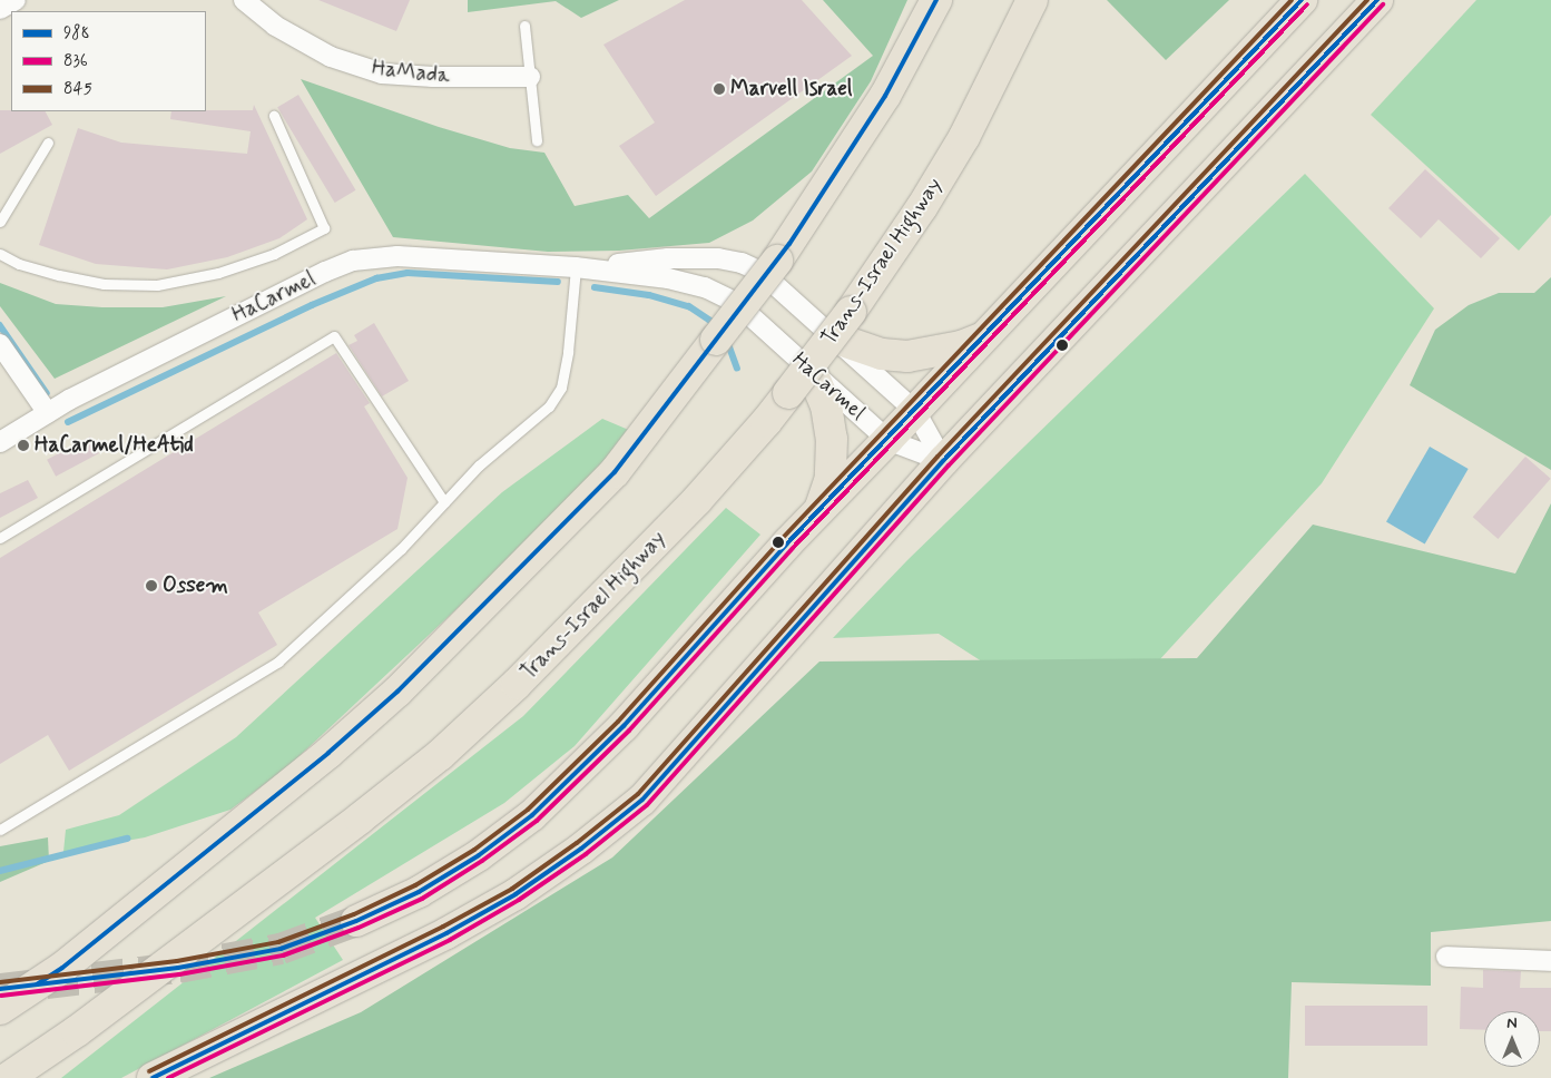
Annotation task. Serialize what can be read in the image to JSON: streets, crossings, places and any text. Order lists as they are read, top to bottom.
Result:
{
  "streets": {
    "main road": ["Trans-Israel Highway"],
    "street": ["HaMada", "HaCarmel"]
  },
  "places": ["Marvell Israel", "HaCarmel/HeAtid", "Ossem"],
  "lines": ["transit line 988", "transit line 845", "transit line 836"],
  "legend": ["988", "836", "845"],
  "north": "top"
}
